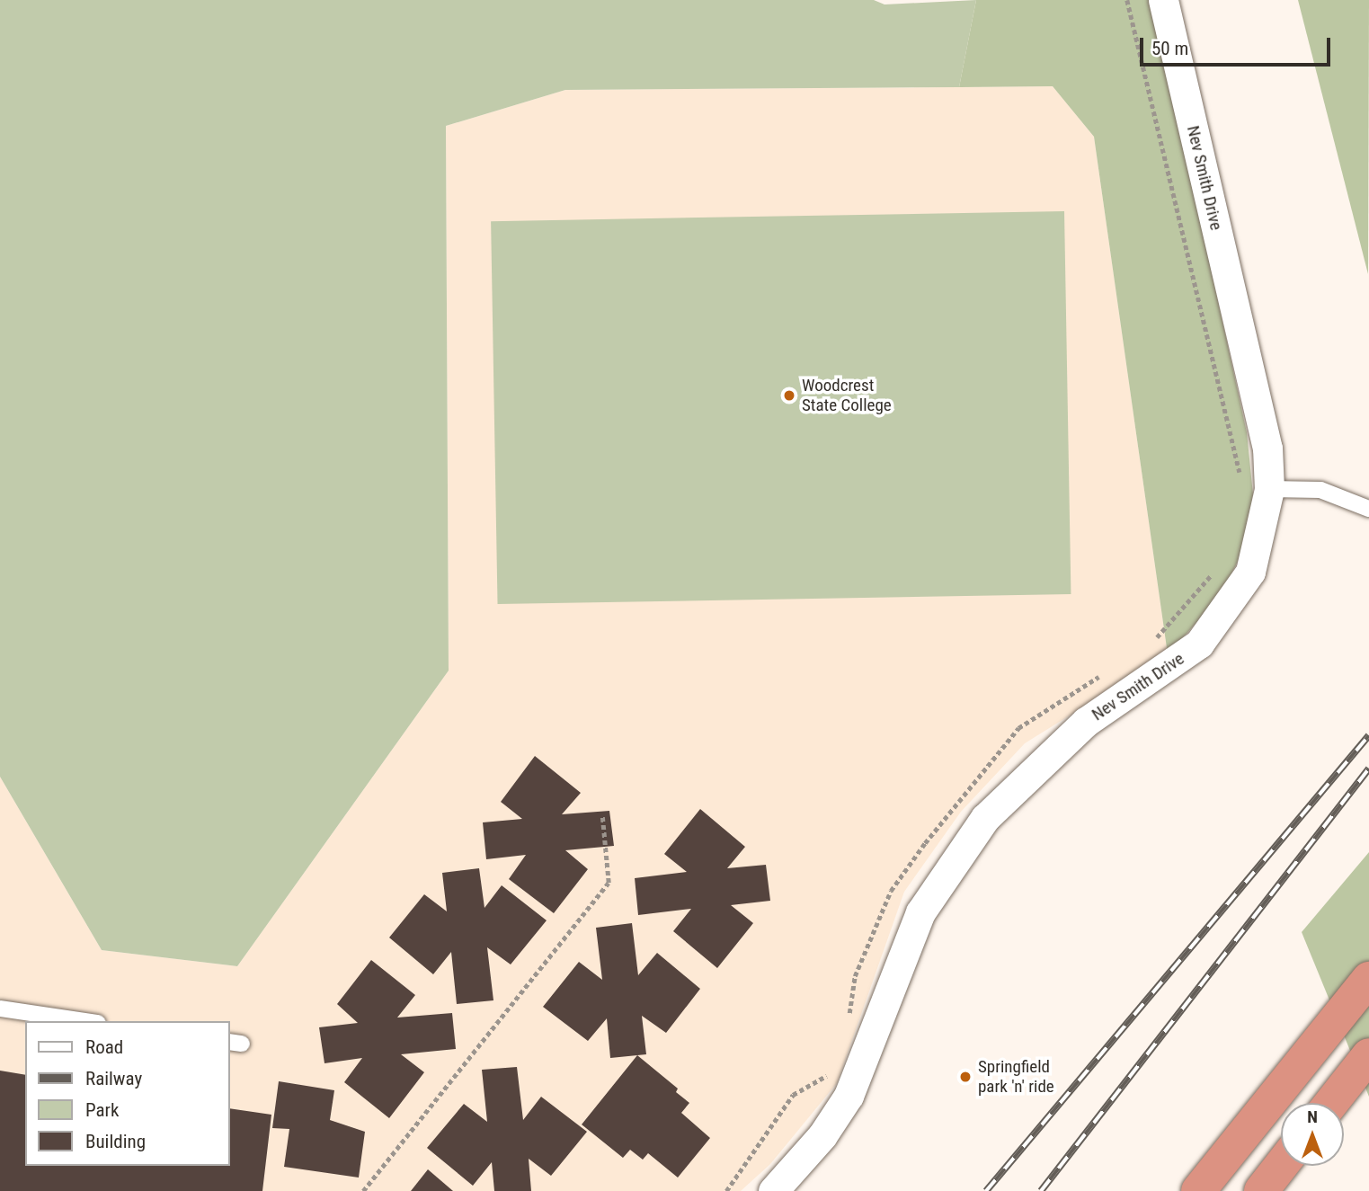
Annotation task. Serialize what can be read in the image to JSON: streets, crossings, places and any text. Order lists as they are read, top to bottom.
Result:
{
  "streets": {
    "street": ["Nev Smith Drive"]
  },
  "places": ["Woodcrest State College", "Springfield park 'n' ride"],
  "legend": [
    "Road",
    "Railway",
    "Park",
    "Building"
  ],
  "scale_bar": "50 m",
  "north": "top"
}
